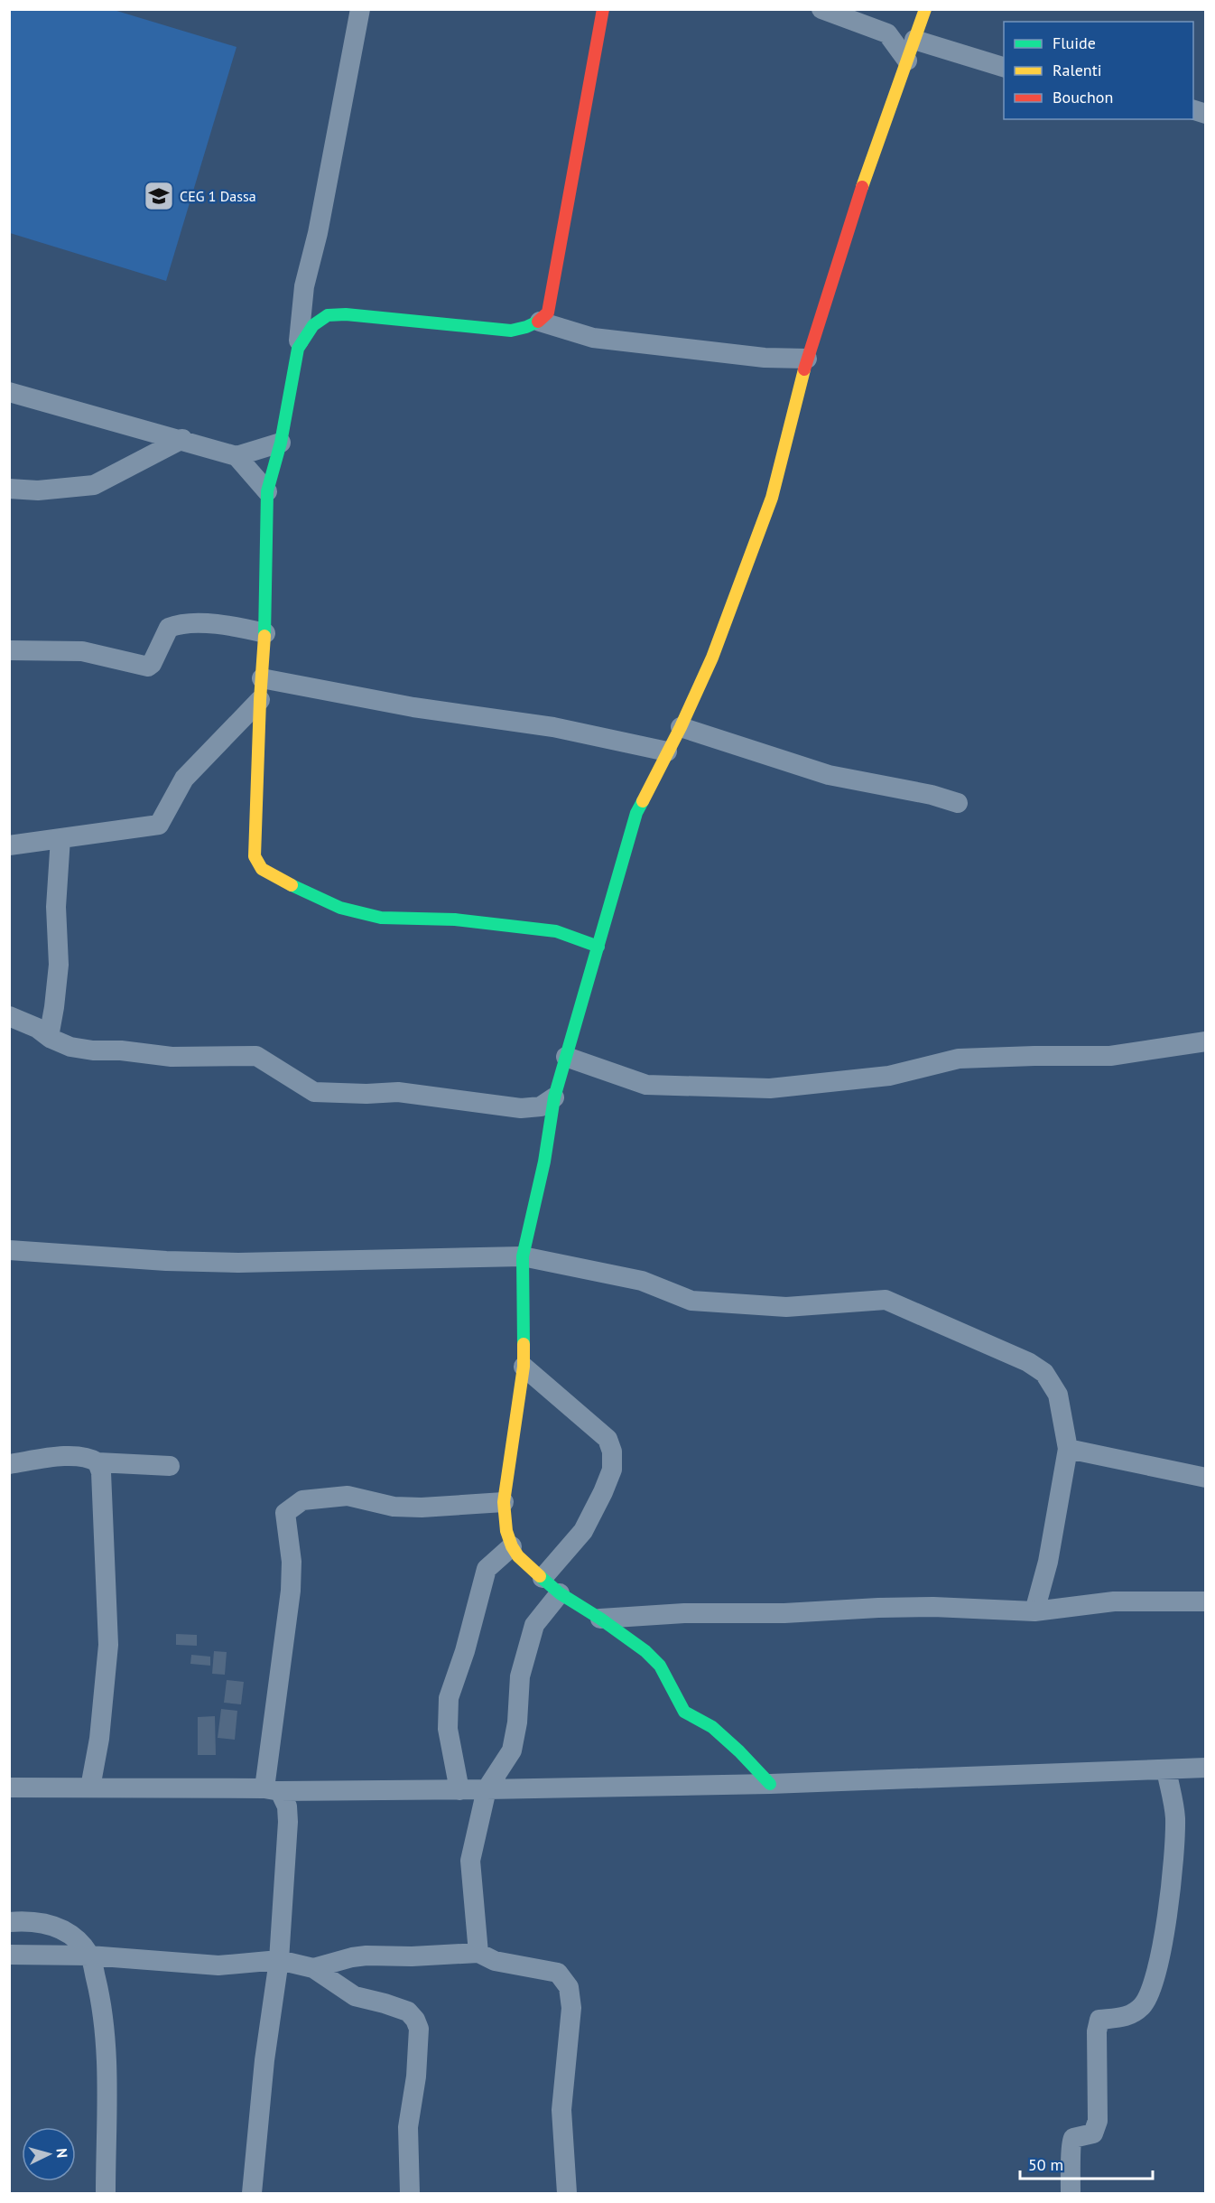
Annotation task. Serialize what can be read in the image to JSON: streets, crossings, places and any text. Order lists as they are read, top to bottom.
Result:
{
  "places": {
    "school or university": ["CEG 1 Dassa"]
  },
  "legend": ["Fluide", "Ralenti", "Bouchon"],
  "scale_bar": "50 m",
  "north": "right"
}
